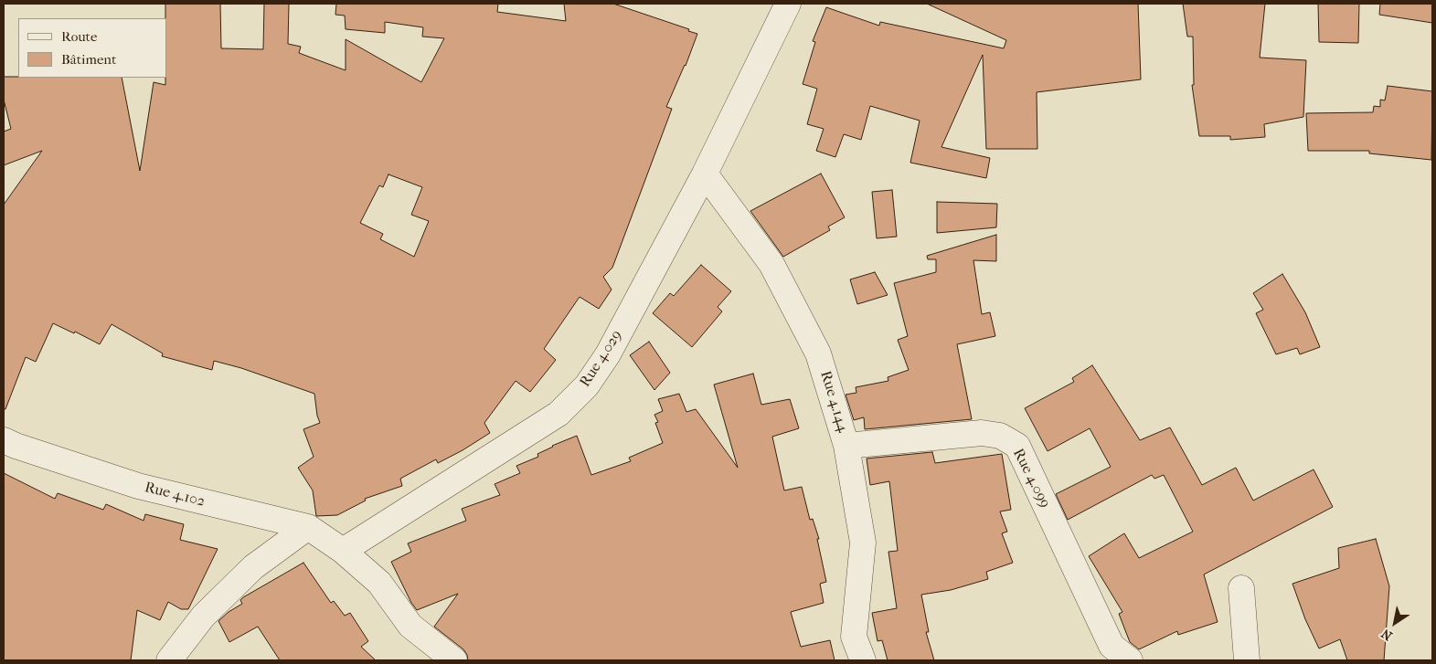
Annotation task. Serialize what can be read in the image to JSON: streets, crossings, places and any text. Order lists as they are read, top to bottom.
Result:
{
  "streets": {
    "street": [
      "Rue 4.029",
      "Rue 4.144",
      "Rue 4.099",
      "Rue 4.102"
    ]
  },
  "crossings": [
    ["Rue 4.029", "Rue 4.144"],
    ["Rue 4.029", "Rue 4.102"],
    ["Rue 4.144", "Rue 4.099"]
  ],
  "legend": ["Route", "Bâtiment"],
  "north": "bottom left"
}
